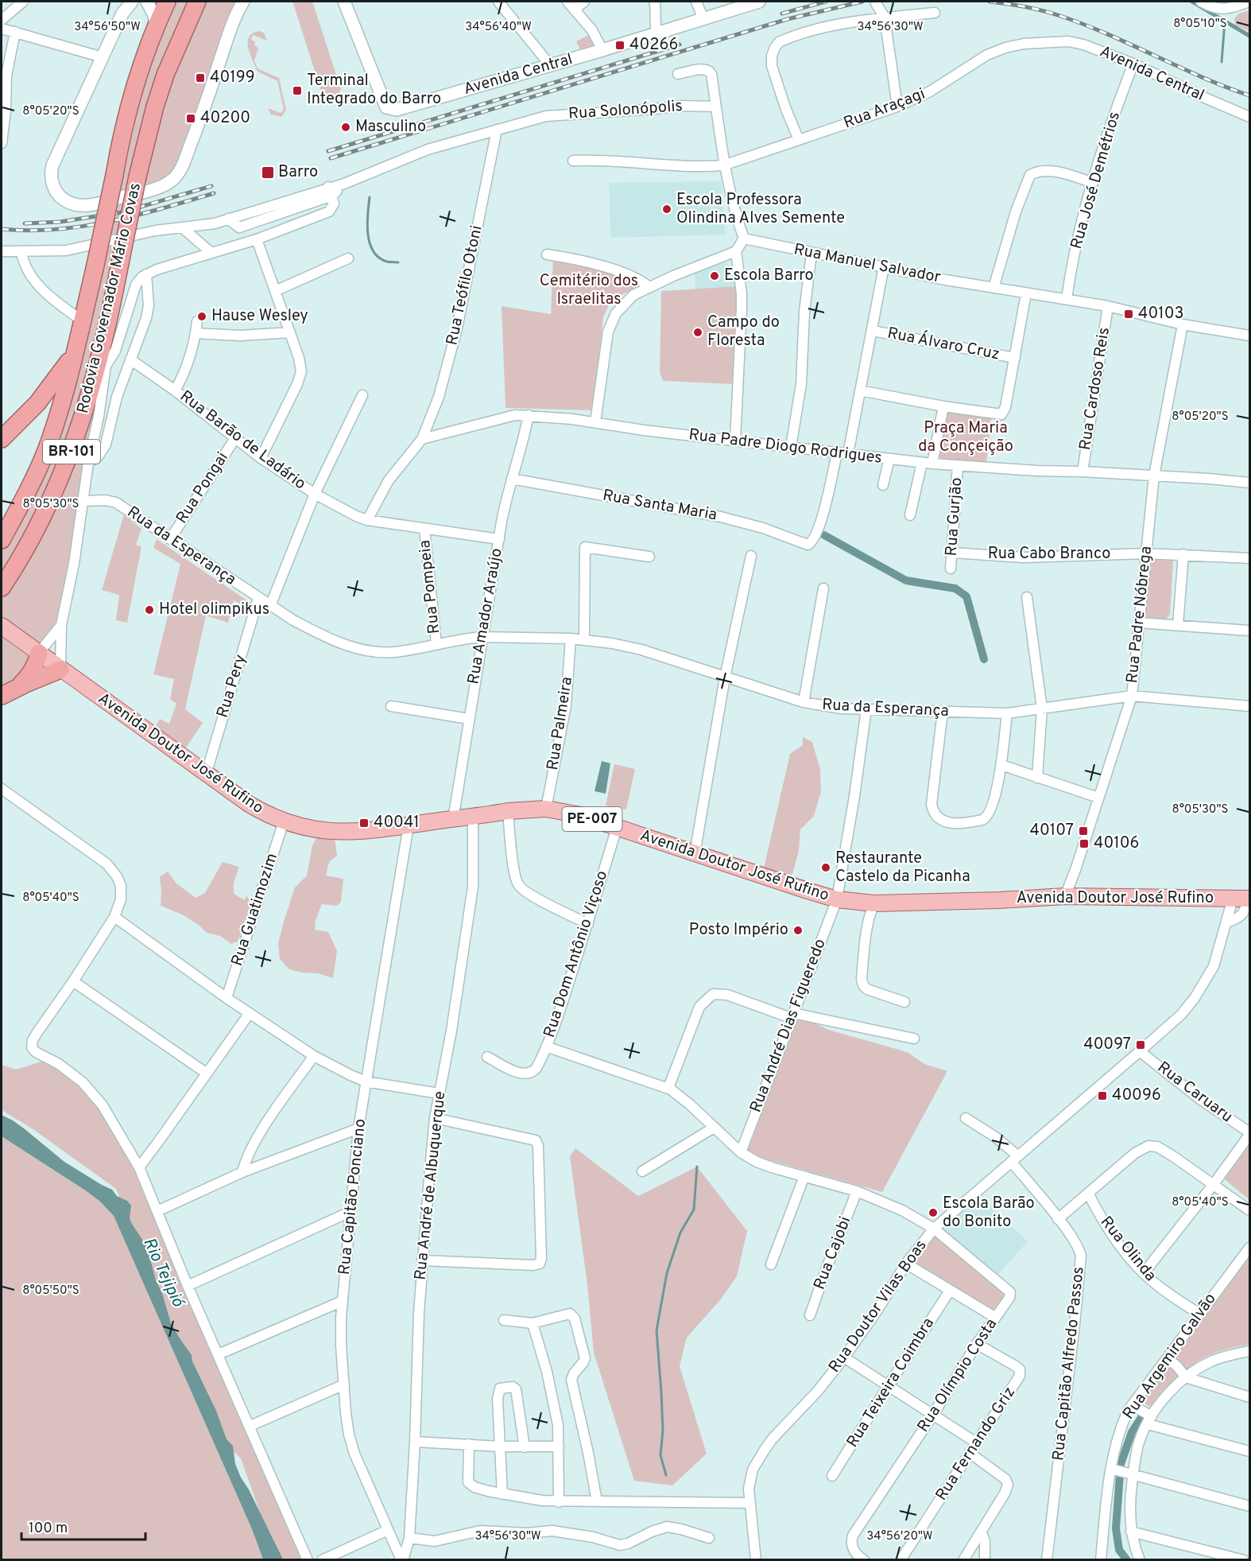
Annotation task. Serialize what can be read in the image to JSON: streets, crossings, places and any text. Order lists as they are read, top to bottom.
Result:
{
  "streets": {
    "highway": ["Rodovia Governador Mário Covas", "BR-101"],
    "main road": ["Avenida Doutor José Rufino", "PE-007"],
    "street": [
      "Avenida Central",
      "Rua Araçagi",
      "Rua Solonópolis",
      "Rua José Demétrios",
      "Rua Manuel Salvador",
      "Rua Teófilo Otoni",
      "Rua Álvaro Cruz",
      "Rua Cardoso Reis",
      "Rua Barão de Ladário",
      "Rua Padre Diogo Rodrigues",
      "Rua Pongai",
      "Rua Santa Maria",
      "Rua Gurjão",
      "Rua da Esperança",
      "Rua Cabo Branco",
      "Rua Pompeia",
      "Rua Padre Nóbrega",
      "Rua Amador Araújo",
      "Rua Pery",
      "Rua Palmeira",
      "Rua Guatimozim",
      "Rua Dom Antônio Viçoso",
      "Rua André Dias Figueredo",
      "Rua Caruaru",
      "Rua André de Albuquerque",
      "Rua Capitão Ponciano",
      "Rua Olinda",
      "Rua Cajobi",
      "Rua Doutor Vilas Boas",
      "Rua Argemiro Galvão",
      "Rua Capitão Alfredo Passos",
      "Rua Olímpio Costa",
      "Rua Teixeira Coimbra",
      "Rua Fernando Griz"
    ]
  },
  "crossings": [
    ["Avenida Central", "Rua Araçagi"],
    ["Avenida Central", "Rua José Demétrios"],
    ["Rua Solonópolis", "Rua Teófilo Otoni"],
    ["Rua José Demétrios", "Rua Manuel Salvador"],
    ["Rua Manuel Salvador", "Rua Cardoso Reis"],
    ["Rua Manuel Salvador", "Rua Padre Nóbrega"],
    ["Rua Teófilo Otoni", "Rua Padre Diogo Rodrigues"],
    ["Rua Cardoso Reis", "Rua Padre Diogo Rodrigues"],
    ["Rua Barão de Ladário", "Rua Pongai"],
    ["Rua Barão de Ladário", "Rua Pompeia"],
    ["Rua Barão de Ladário", "Rua Amador Araújo"],
    ["Rua Padre Diogo Rodrigues", "Rua Santa Maria"],
    ["Rua Padre Diogo Rodrigues", "Rua Gurjão"],
    ["Rua Padre Diogo Rodrigues", "Rua Padre Nóbrega"],
    ["Rua Padre Diogo Rodrigues", "Rua Amador Araújo"],
    ["Rua Pongai", "Rua da Esperança"],
    ["Rua Santa Maria", "Rua Amador Araújo"],
    ["Rua Gurjão", "Rua Cabo Branco"],
    ["Rua da Esperança", "Rua Pompeia"],
    ["Rua da Esperança", "Rua Padre Nóbrega"],
    ["Rua da Esperança", "Rua Amador Araújo"],
    ["Rua da Esperança", "Rua Pery"],
    ["Rua da Esperança", "Rua Palmeira"],
    ["Rua da Esperança", "Rua André Dias Figueredo"],
    ["Rua Cabo Branco", "Rua Padre Nóbrega"],
    ["Rua Padre Nóbrega", "Avenida Doutor José Rufino"],
    ["Rua Amador Araújo", "Avenida Doutor José Rufino"],
    ["Rua Pery", "Avenida Doutor José Rufino"],
    ["Rua Palmeira", "Avenida Doutor José Rufino"],
    ["Avenida Doutor José Rufino", "Rua Guatimozim"],
    ["Avenida Doutor José Rufino", "Rua Dom Antônio Viçoso"],
    ["Avenida Doutor José Rufino", "Rua André Dias Figueredo"],
    ["Avenida Doutor José Rufino", "Rua André de Albuquerque"],
    ["Avenida Doutor José Rufino", "Rua Capitão Ponciano"],
    ["Avenida Doutor José Rufino", "Rua Doutor Vilas Boas"],
    ["Rua Dom Antônio Viçoso", "Rua André Dias Figueredo"],
    ["Rua Dom Antônio Viçoso", "Rua Cajobi"],
    ["Rua Dom Antônio Viçoso", "Rua Doutor Vilas Boas"],
    ["Rua Dom Antônio Viçoso", "Rua Olímpio Costa"],
    ["Rua Caruaru", "Rua Doutor Vilas Boas"],
    ["Rua André de Albuquerque", "Rua Capitão Ponciano"],
    ["Rua Olinda", "Rua Argemiro Galvão"],
    ["Rua Doutor Vilas Boas", "Rua Capitão Alfredo Passos"],
    ["Rua Doutor Vilas Boas", "Rua Olímpio Costa"],
    ["Rua Olímpio Costa", "Rua Fernando Griz"]
  ],
  "water": ["Rio Tejipió"],
  "parks": ["Cemitério dos Israelitas", "Praça Maria da Conçeição"],
  "places": {
    "transit": [
      "40266",
      "40199",
      "Terminal Integrado do Barro",
      "40200",
      "Barro",
      "40103",
      "40041",
      "40107",
      "40106",
      "40097",
      "40096"
    ],
    "other": [
      "Masculino",
      "Escola Professora Olindina Alves Semente",
      "Escola Barro",
      "Hause Wesley",
      "Campo do Floresta",
      "Hotel olimpikus",
      "Restaurante Castelo da Picanha",
      "Posto Império",
      "Escola Barão do Bonito"
    ]
  },
  "scale_bar": "100 m",
  "coordinates": [
    "8°05'10\"S",
    "34°56'50\"W",
    "34°56'40\"W",
    "34°56'30\"W",
    "8°05'20\"S",
    "8°05'30\"S",
    "8°05'40\"S",
    "8°05'50\"S",
    "34°56'20\"W"
  ]
}
